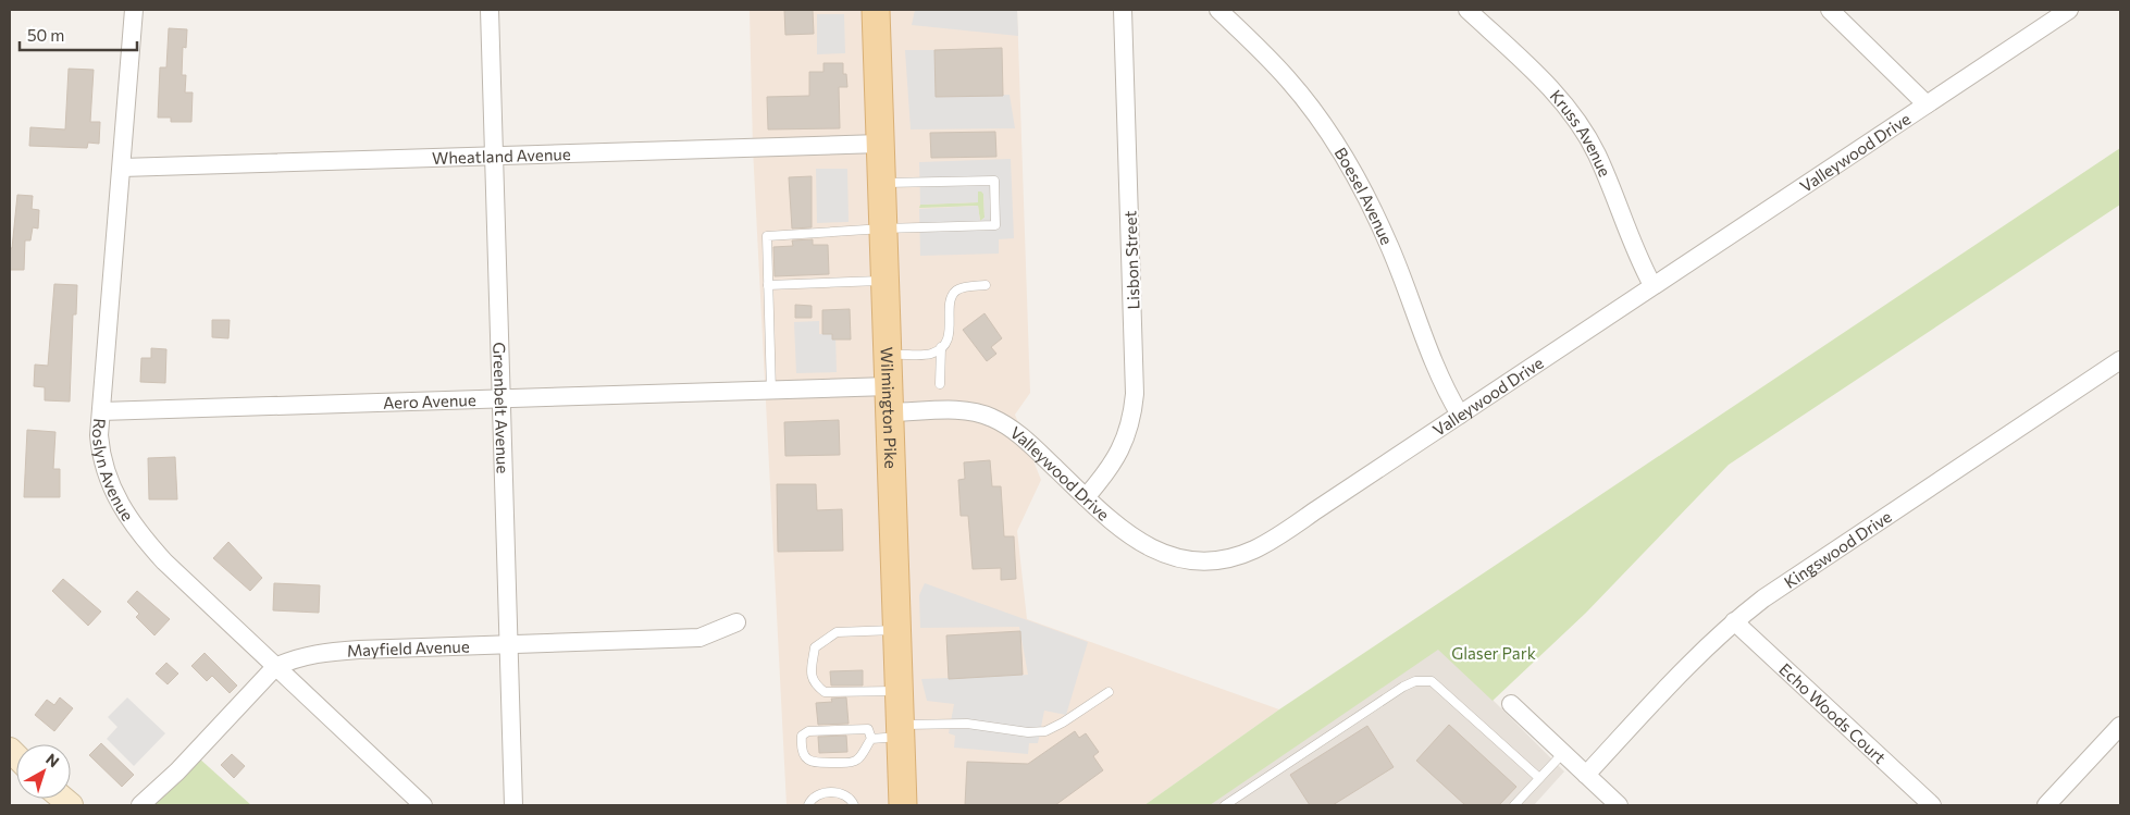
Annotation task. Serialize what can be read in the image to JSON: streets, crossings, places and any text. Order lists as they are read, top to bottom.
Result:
{
  "streets": {
    "main road": ["Wilmington Pike"],
    "street": [
      "Kruss Avenue",
      "Valleywood Drive",
      "Wheatland Avenue",
      "Boesel Avenue",
      "Lisbon Street",
      "Aero Avenue",
      "Greenbelt Avenue",
      "Roslyn Avenue",
      "Kingswood Drive",
      "Mayfield Avenue",
      "Echo Woods Court"
    ]
  },
  "crossings": [
    ["Kruss Avenue", "Valleywood Drive"],
    ["Valleywood Drive", "Boesel Avenue"],
    ["Valleywood Drive", "Lisbon Street"],
    ["Valleywood Drive", "Aero Avenue"],
    ["Valleywood Drive", "Wilmington Pike"],
    ["Wheatland Avenue", "Greenbelt Avenue"],
    ["Wheatland Avenue", "Wilmington Pike"],
    ["Wheatland Avenue", "Roslyn Avenue"],
    ["Aero Avenue", "Greenbelt Avenue"],
    ["Aero Avenue", "Wilmington Pike"],
    ["Aero Avenue", "Roslyn Avenue"],
    ["Greenbelt Avenue", "Mayfield Avenue"],
    ["Roslyn Avenue", "Mayfield Avenue"],
    ["Kingswood Drive", "Echo Woods Court"]
  ],
  "parks": ["Glaser Park"],
  "scale_bar": "50 m",
  "north": "top right"
}
